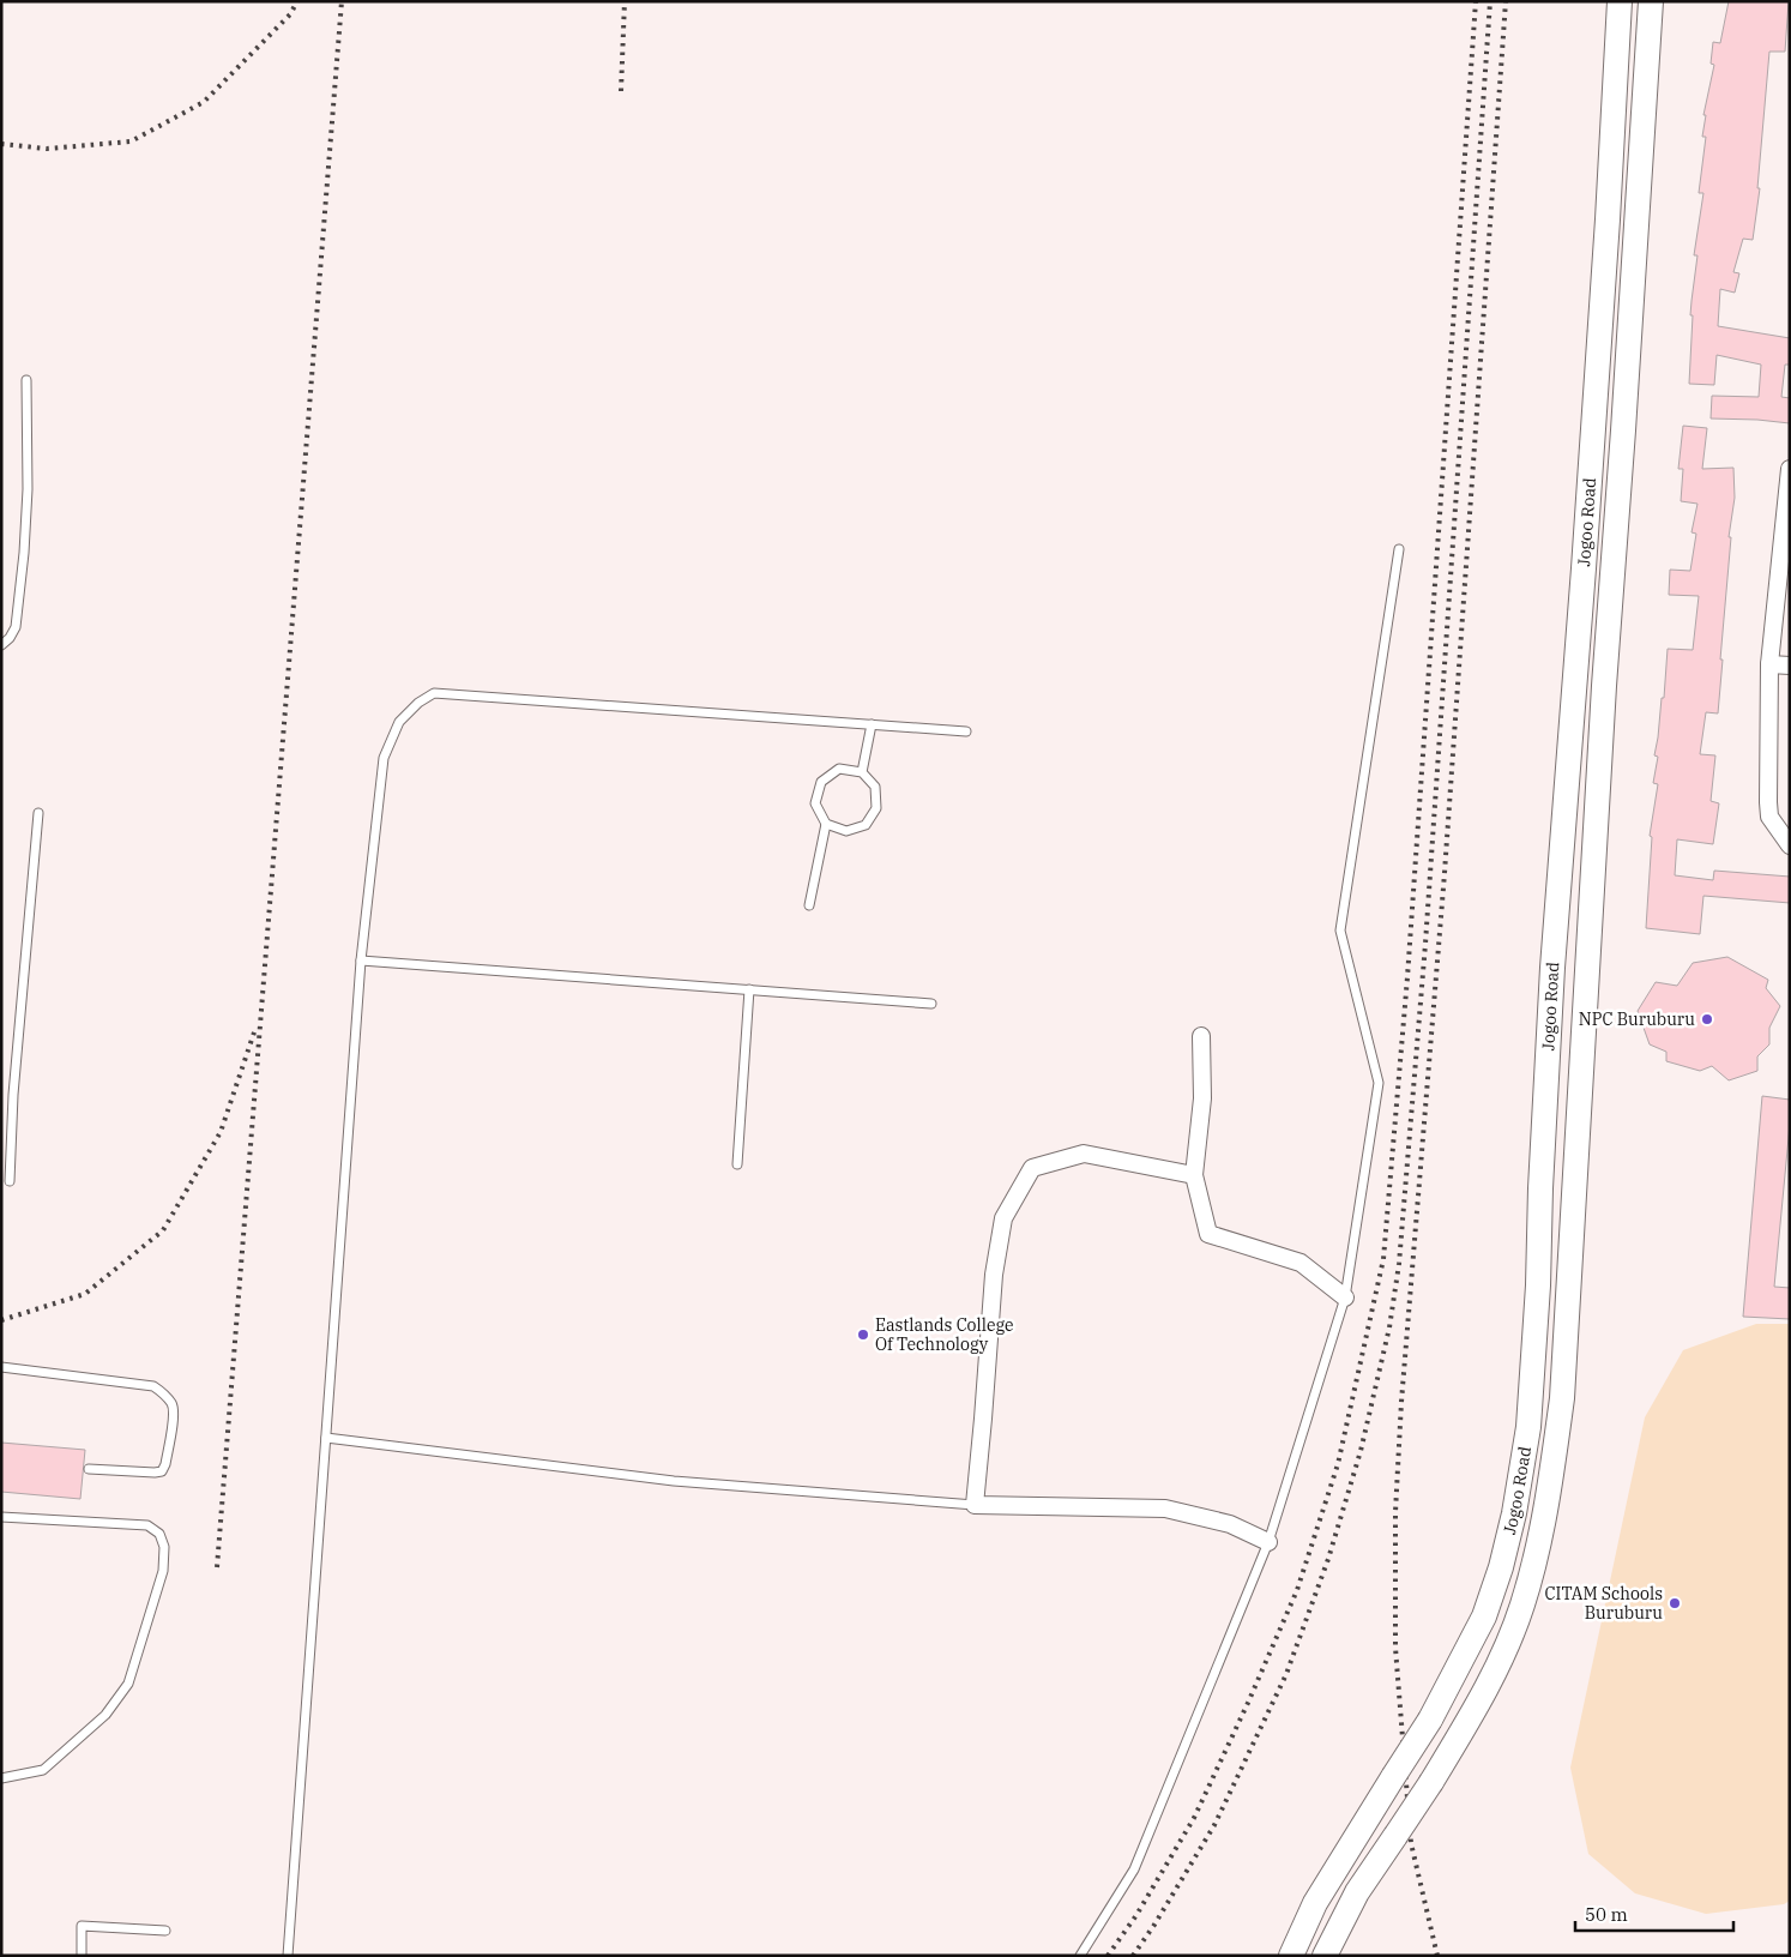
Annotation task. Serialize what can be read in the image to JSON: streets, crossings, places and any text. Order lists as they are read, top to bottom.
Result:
{
  "streets": {
    "main road": ["Jogoo Road"]
  },
  "places": ["NPC Buruburu", "Eastlands College Of Technology", "CITAM Schools Buruburu"],
  "scale_bar": "50 m"
}
